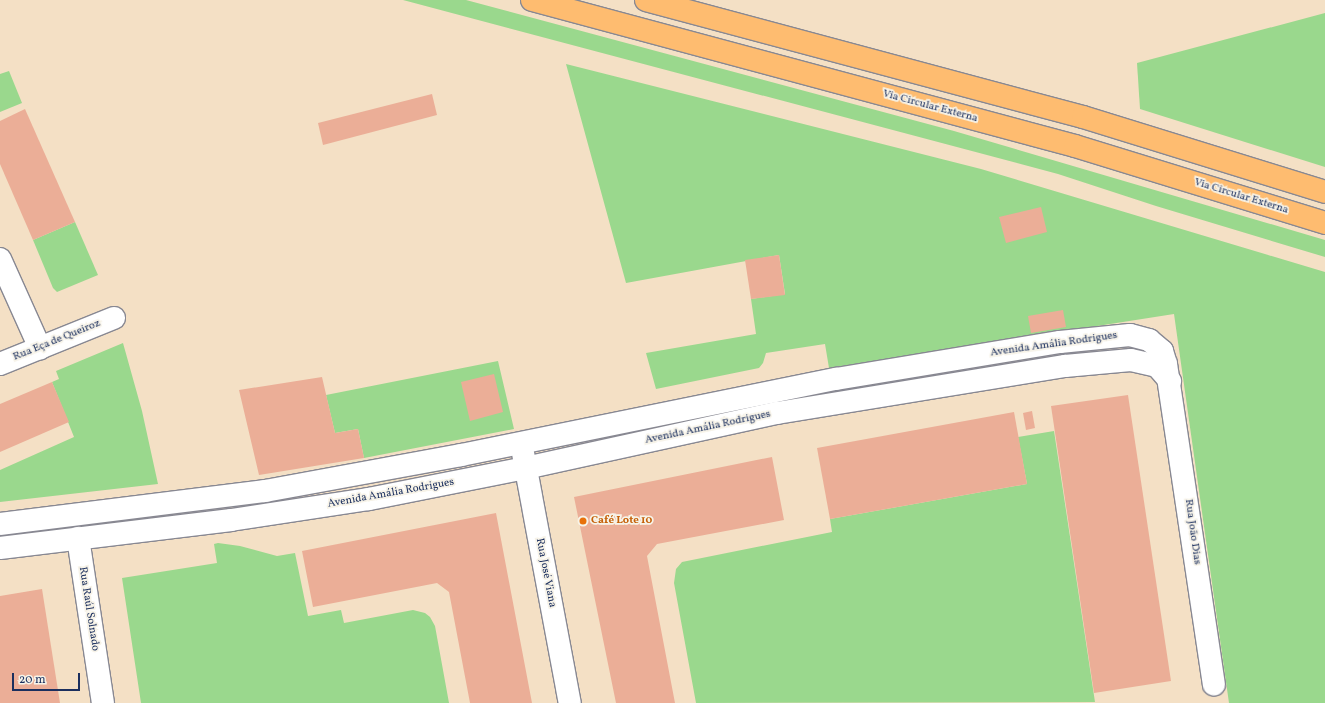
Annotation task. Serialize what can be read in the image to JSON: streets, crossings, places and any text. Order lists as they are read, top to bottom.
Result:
{
  "streets": {
    "main road": ["Via Circular Externa"],
    "street": [
      "Rua Eça de Queiroz",
      "Avenida Amália Rodrigues",
      "Rua João Dias",
      "Rua José Viana",
      "Rua Raúl Solnado"
    ]
  },
  "crossings": [
    ["Avenida Amália Rodrigues", "Rua João Dias"],
    ["Avenida Amália Rodrigues", "Rua José Viana"],
    ["Avenida Amália Rodrigues", "Rua Raúl Solnado"]
  ],
  "places": ["Café Lote 10"],
  "scale_bar": "20 m"
}
